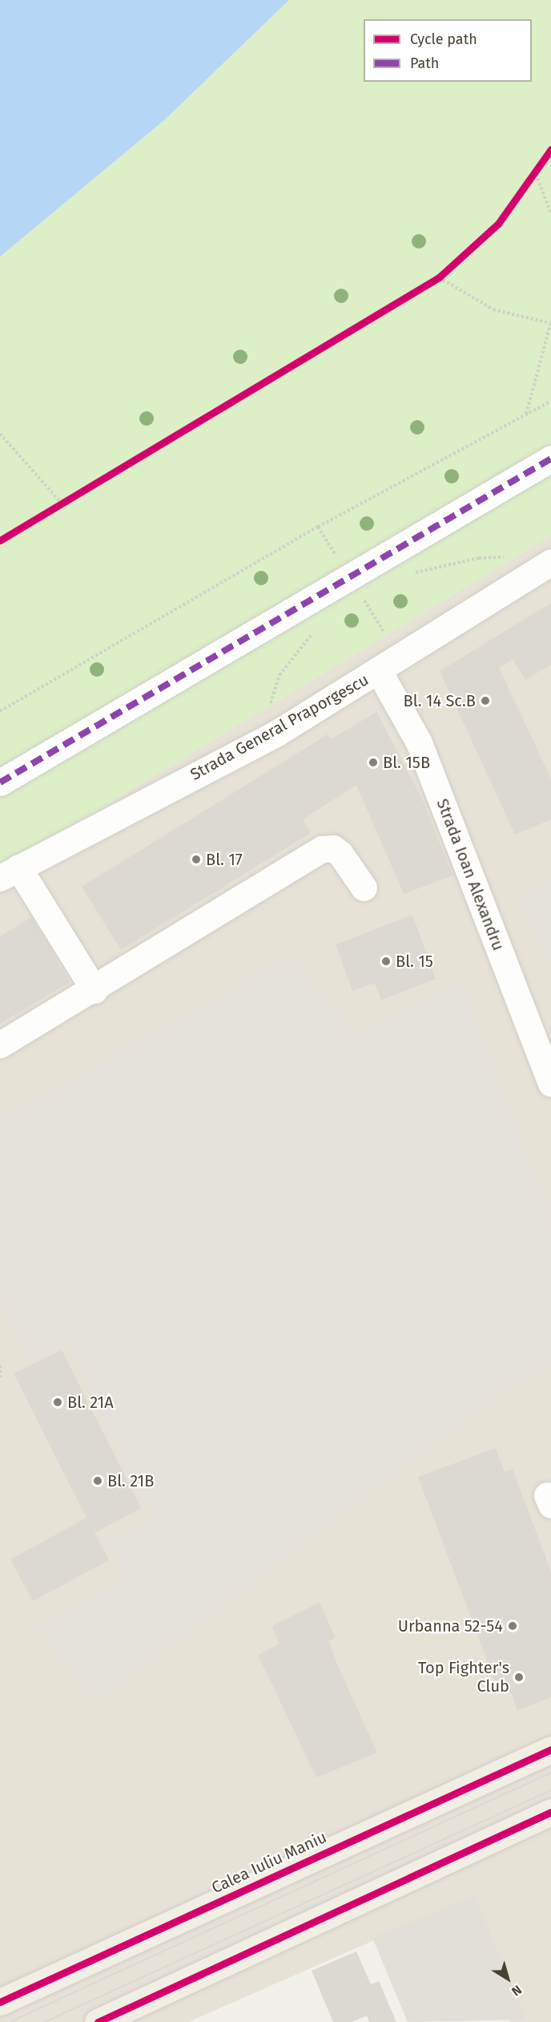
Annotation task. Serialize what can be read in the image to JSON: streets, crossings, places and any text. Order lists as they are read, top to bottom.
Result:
{
  "streets": {
    "main road": ["Calea Iuliu Maniu"],
    "street": ["Strada General Praporgescu", "Strada Ioan Alexandru"]
  },
  "crossings": [
    ["Strada General Praporgescu", "Strada Ioan Alexandru"]
  ],
  "places": [
    "Bl. 14 Sc.B",
    "Bl. 15B",
    "Bl. 17",
    "Bl. 15",
    "Bl. 21A",
    "Bl. 21B",
    "Urbanna 52-54",
    "Top Fighter's Club"
  ],
  "legend": ["Cycle path", "Path"],
  "north": "bottom right"
}
